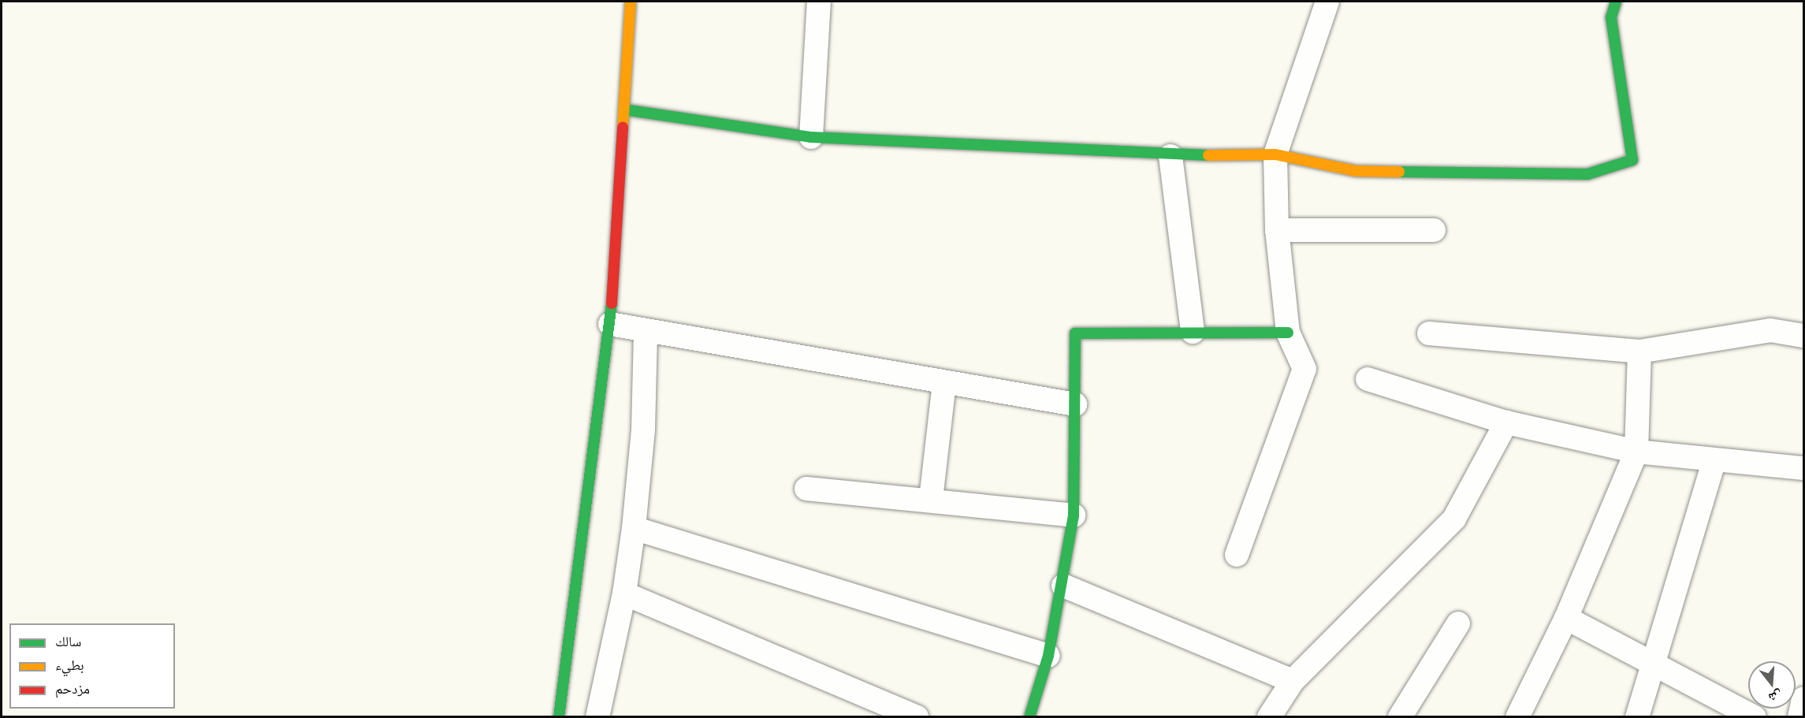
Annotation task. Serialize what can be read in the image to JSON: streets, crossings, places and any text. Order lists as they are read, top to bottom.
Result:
{
  "legend": ["سالك", "بطيء", "مزدحم"],
  "north": "bottom"
}
